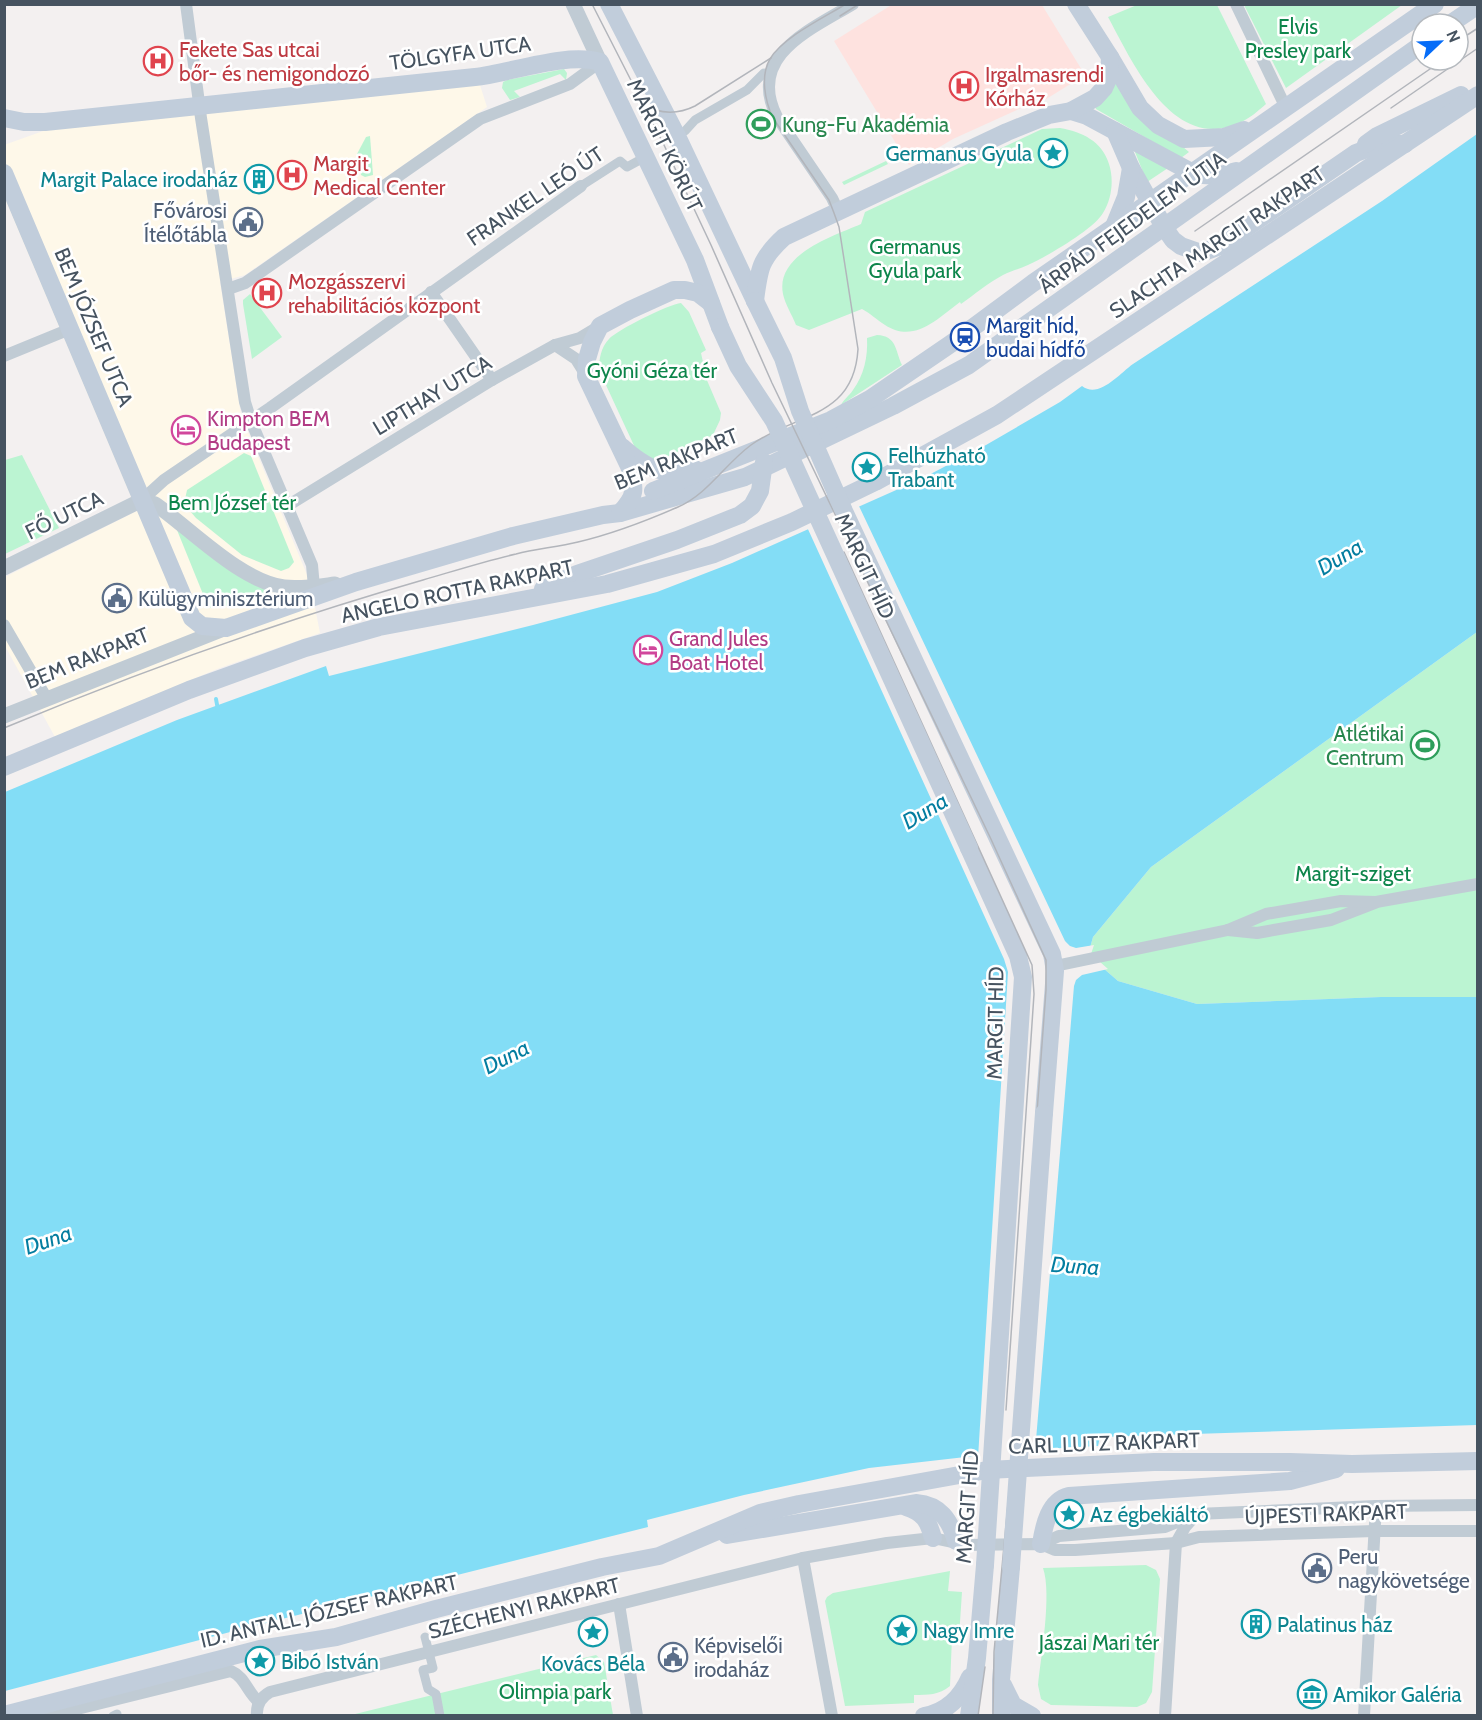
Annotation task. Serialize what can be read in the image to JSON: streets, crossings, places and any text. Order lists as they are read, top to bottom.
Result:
{
  "streets": {
    "main road": [
      "TÖLGYFA UTCA",
      "MARGIT KÖRÚT",
      "ÁRPÁD FEJEDELEM ÚTJA",
      "SLACHTA MARGIT RAKPART",
      "BEM JÓZSEF UTCA",
      "BEM RAKPART",
      "MARGIT HÍD",
      "ANGELO ROTTA RAKPART",
      "CARL LUTZ RAKPART",
      "ID. ANTALL JÓZSEF RAKPART"
    ],
    "street": [
      "FRANKEL LEÓ ÚT",
      "LIPTHAY UTCA",
      "FŐ UTCA",
      "ÚJPESTI RAKPART",
      "SZÉCHENYI RAKPART"
    ]
  },
  "crossings": [
    ["TÖLGYFA UTCA", "MARGIT KÖRÚT"],
    ["MARGIT KÖRÚT", "MARGIT HÍD"],
    ["ÁRPÁD FEJEDELEM ÚTJA", "BEM RAKPART"],
    ["SLACHTA MARGIT RAKPART", "ANGELO ROTTA RAKPART"],
    ["BEM JÓZSEF UTCA", "FŐ UTCA"],
    ["CARL LUTZ RAKPART", "ID. ANTALL JÓZSEF RAKPART"],
    ["SZÉCHENYI RAKPART", "ID. ANTALL JÓZSEF RAKPART"]
  ],
  "water": ["Duna"],
  "parks": [
    "Elvis Presley park",
    "Germanus Gyula park",
    "Gyóni Géza tér",
    "Bem József tér",
    "Margit-sziget",
    "Jászai Mari tér",
    "Olimpia park"
  ],
  "places": {
    "hospital": [
      "Fekete Sas utcai bőr- és nemigondozó",
      "Irgalmasrendi Kórház",
      "Margit Medical Center",
      "Mozgásszervi rehabilitációs központ"
    ],
    "sports": ["Kung-Fu Akadémia", "Atlétikai Centrum"],
    "place": [
      "Germanus Gyula",
      "Felhúzható Trabant",
      "Az égbekiáltó",
      "Nagy Imre",
      "Kovács Béla",
      "Bibó István"
    ],
    "building": ["Margit Palace irodaház", "Palatinus ház"],
    "public building": [
      "Fővárosi Ítélőtábla",
      "Külügyminisztérium",
      "Peru nagykövetsége",
      "Képviselői irodaház"
    ],
    "station": ["Margit híd, budai hídfő"],
    "hotel": ["Kimpton BEM Budapest", "Grand Jules Boat Hotel"],
    "museum": ["Amikor Galéria"]
  },
  "north": "top right"
}
